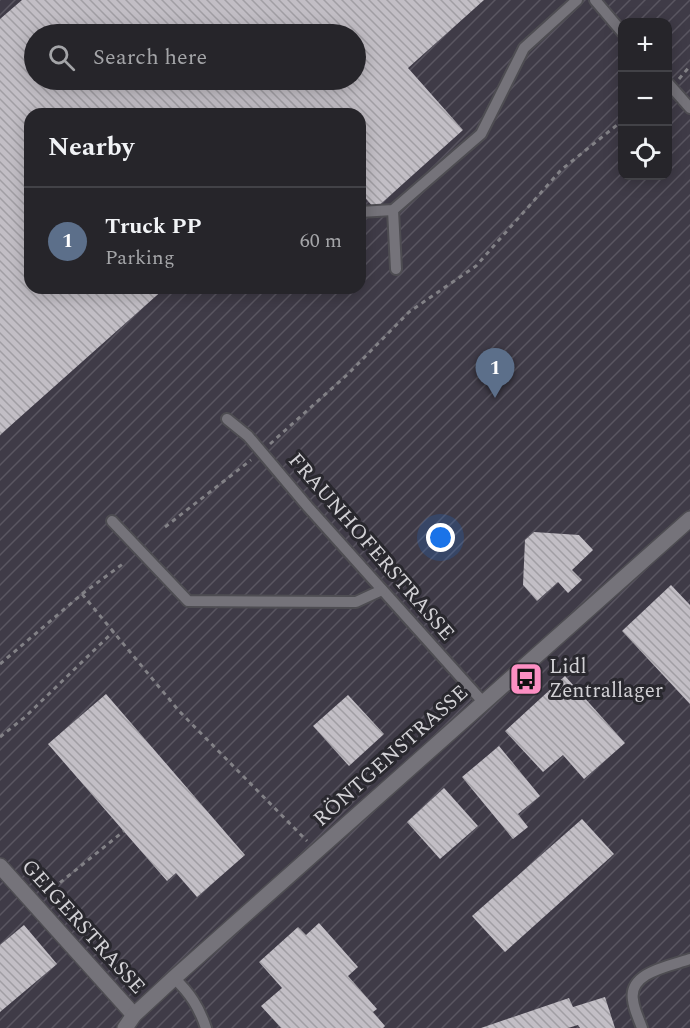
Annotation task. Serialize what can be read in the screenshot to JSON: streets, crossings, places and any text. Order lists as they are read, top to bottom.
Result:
{
  "streets": {
    "street": ["RÖNTGENSTRASSE", "GEIGERSTRASSE"],
    "lane": ["FRAUNHOFERSTRASSE"]
  },
  "crossings": [
    ["FRAUNHOFERSTRASSE", "RÖNTGENSTRASSE"],
    ["RÖNTGENSTRASSE", "GEIGERSTRASSE"]
  ],
  "places": {
    "bus stop": ["Lidl Zentrallager"]
  },
  "page": {
    "map_buttons": ["+", "−"],
    "search": "Search here",
    "heading": "Nearby",
    "list": [
      {
        "mark": "1",
        "name": "Truck PP",
        "note": "Parking",
        "value": "60 m"
      }
    ],
    "pins": "1"
  }
}
